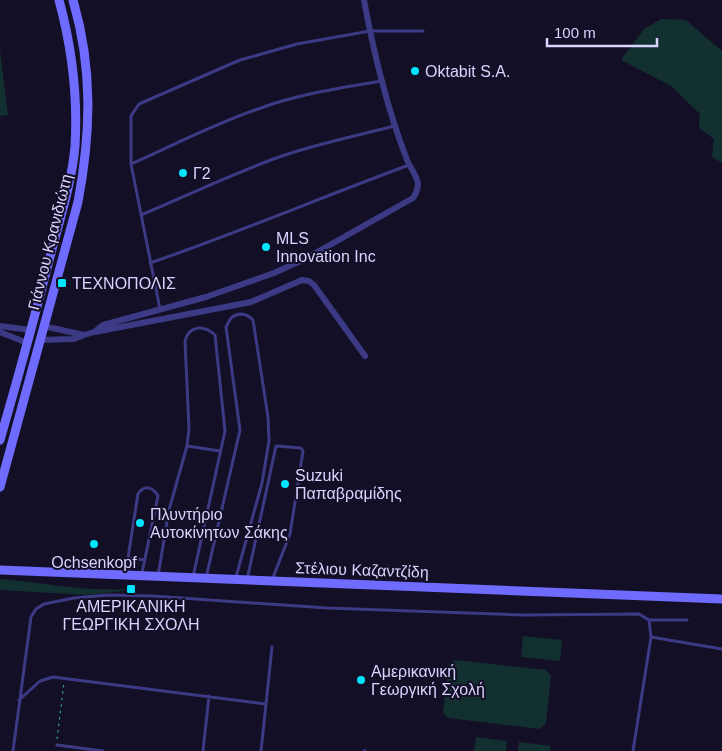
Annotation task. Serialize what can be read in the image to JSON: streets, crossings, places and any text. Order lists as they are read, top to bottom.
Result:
{
  "streets": {
    "street": ["Γιάννου Κρανιδιώτη", "Στέλιου Καζαντζίδη"]
  },
  "places": {
    "other": [
      "Oktabit S.A.",
      "Γ2",
      "MLS Innovation Inc",
      "Suzuki Παπαβραμίδης",
      "Πλυντήριο Αυτοκίνητων Σάκης",
      "Ochsenkopf",
      "Αμερικανική Γεωργική Σχολή"
    ],
    "transit": ["ΤΕΧΝΟΠΟΛΙΣ", "ΑΜΕΡΙΚΑΝΙΚΗ ΓΕΩΡΓΙΚΗ ΣΧΟΛΗ"]
  },
  "scale_bar": "100 m"
}
